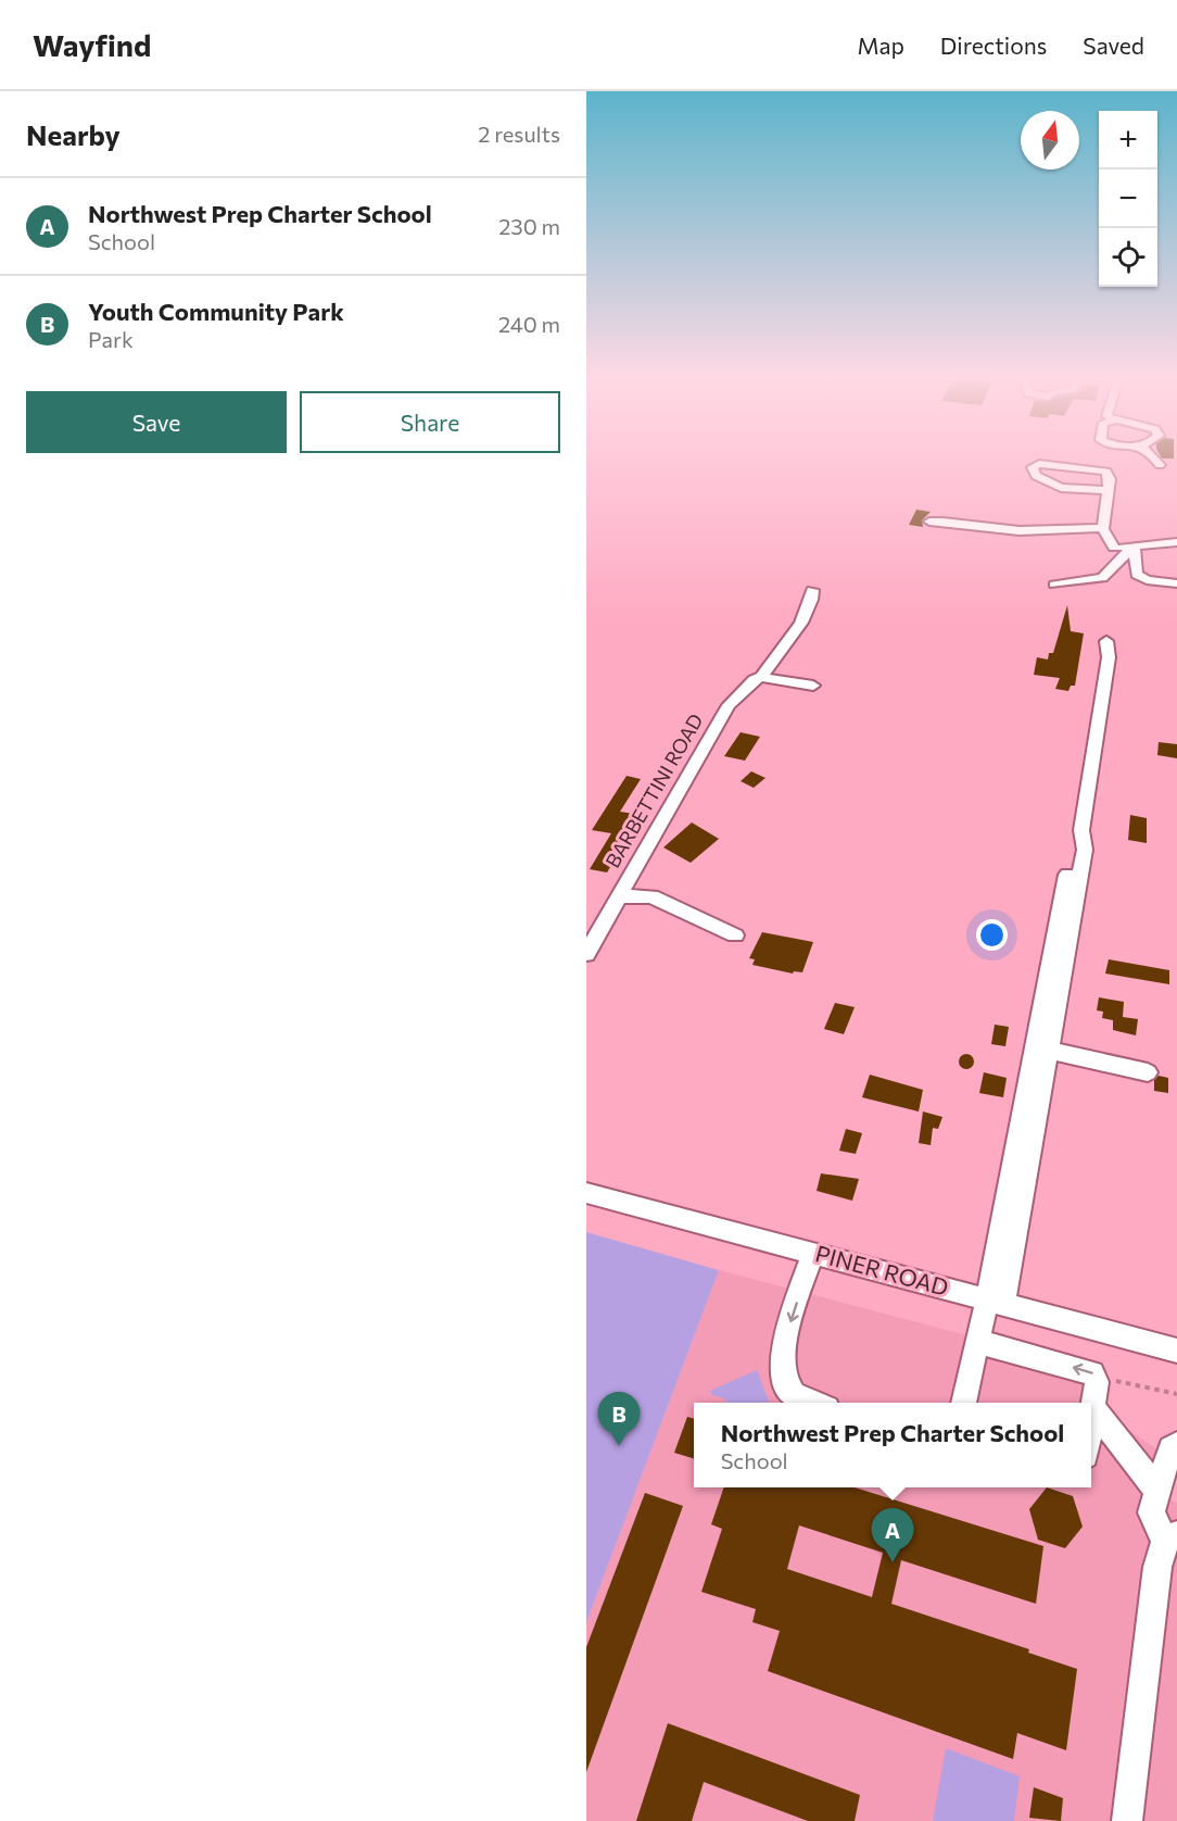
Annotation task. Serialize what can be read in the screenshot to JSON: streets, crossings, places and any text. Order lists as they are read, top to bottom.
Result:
{
  "streets": {
    "street": ["BARBETTINI ROAD", "PINER ROAD"]
  },
  "north": "top",
  "page": {
    "header": "Wayfind",
    "nav": ["Map", "Directions", "Saved"],
    "heading": ["Nearby", "2 results"],
    "map_buttons": ["+", "−"],
    "list": [
      {
        "mark": "A",
        "name": "Northwest Prep Charter School",
        "note": "School",
        "value": "230 m"
      },
      {
        "mark": "B",
        "name": "Youth Community Park",
        "note": "Park",
        "value": "240 m"
      }
    ],
    "buttons": ["Save", "Share"],
    "pins": ["B", "A"],
    "popup": ["Northwest Prep Charter School", "School"]
  }
}
